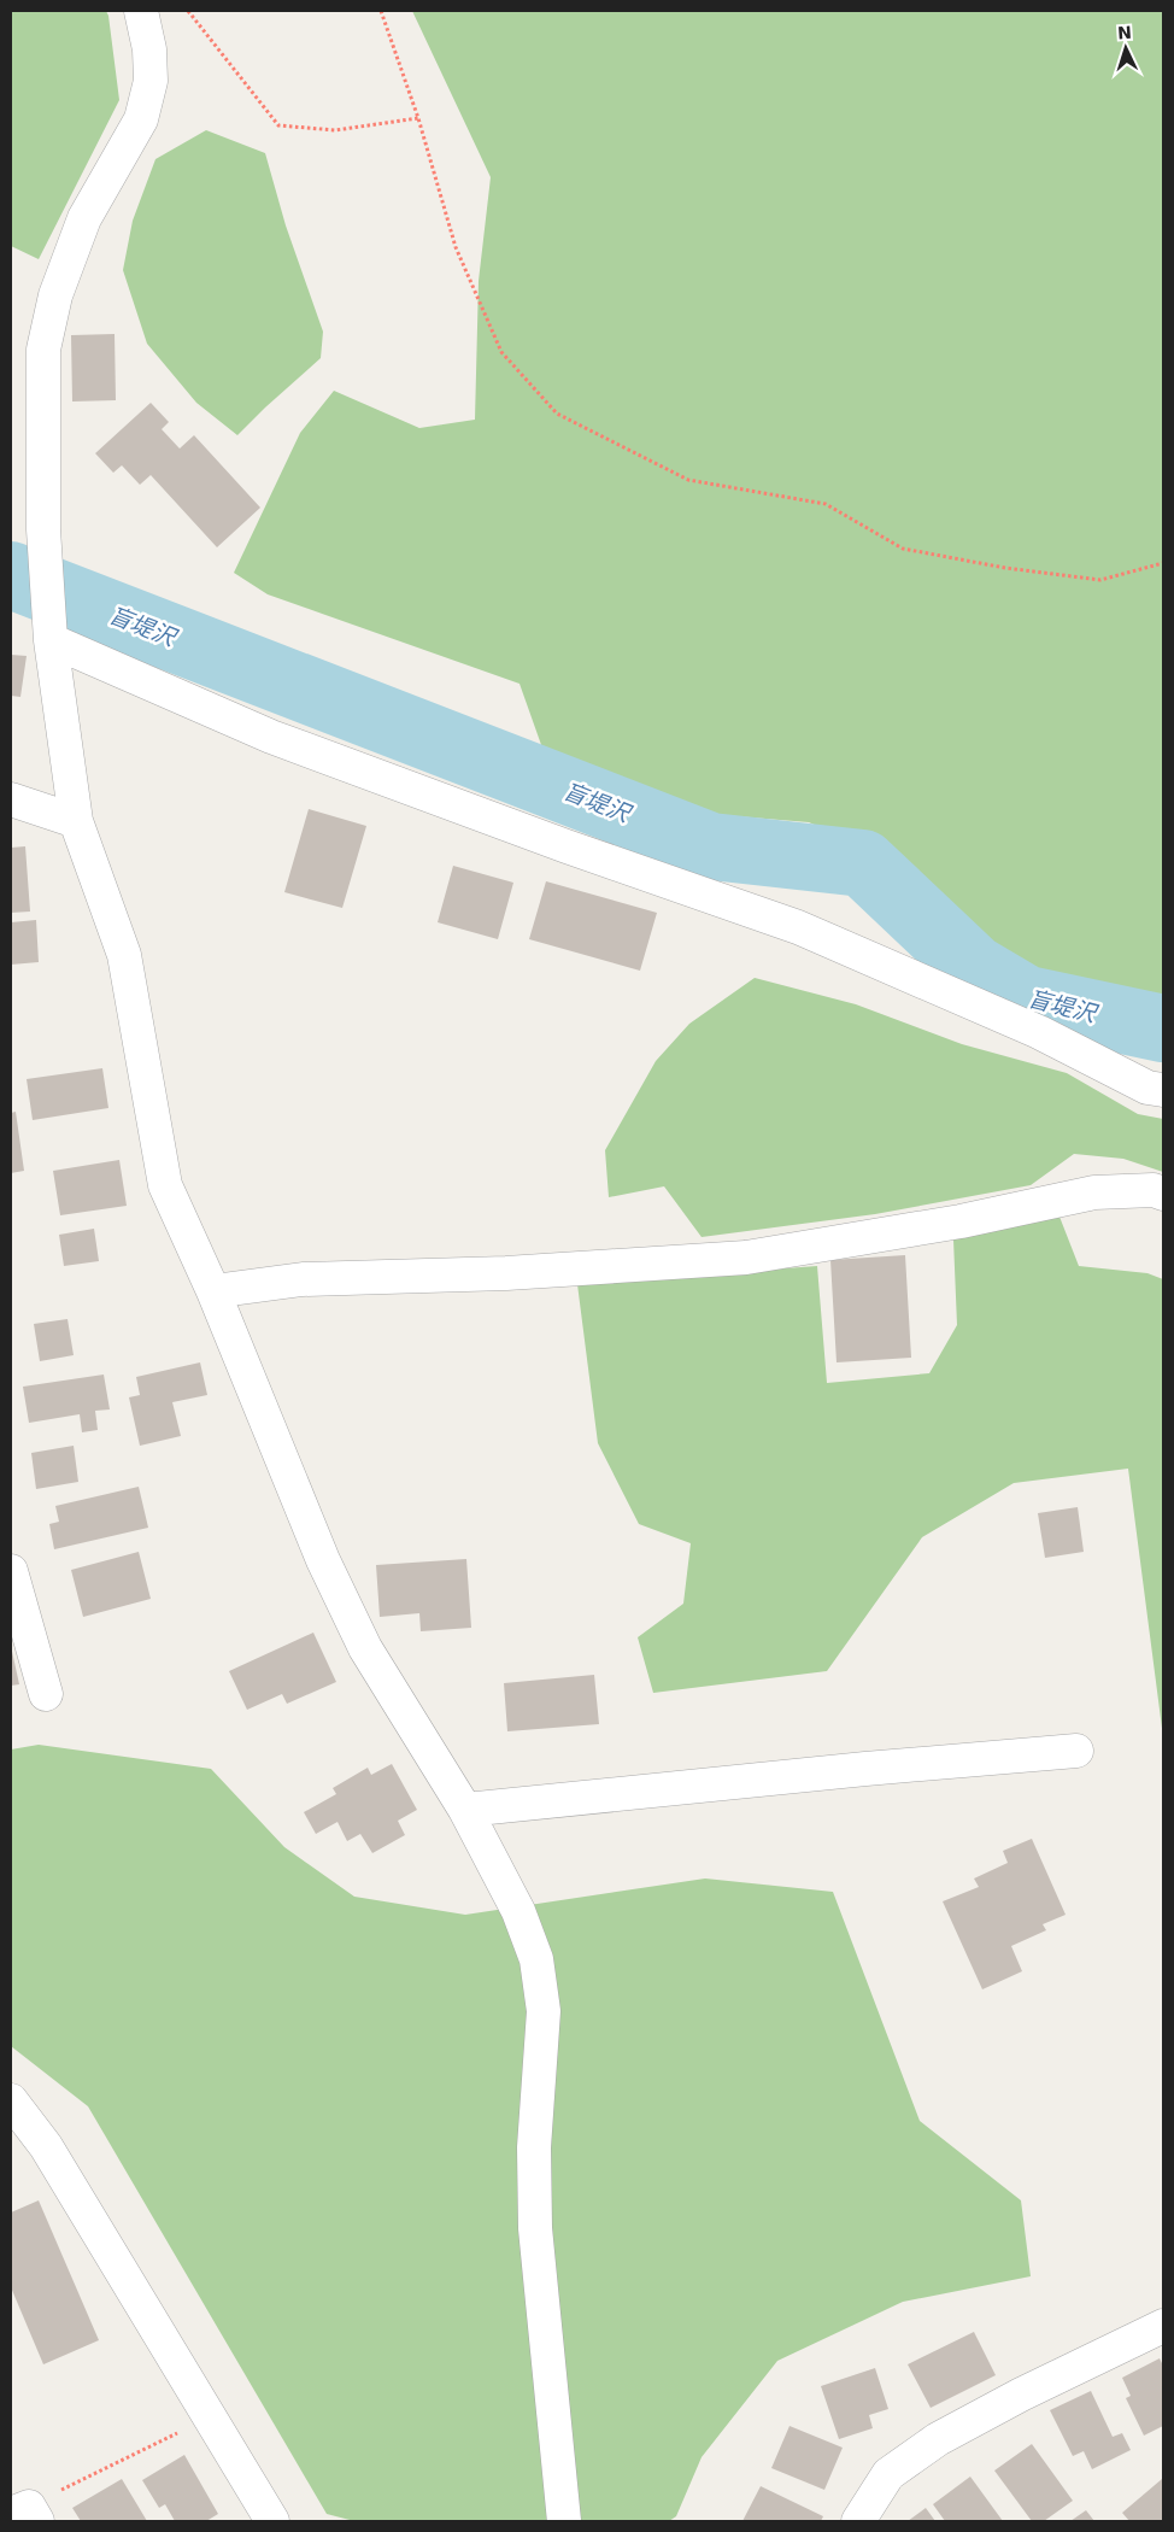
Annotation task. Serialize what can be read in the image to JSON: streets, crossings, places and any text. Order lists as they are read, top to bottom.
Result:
{
  "water": ["盲堤沢"],
  "north": "top"
}
